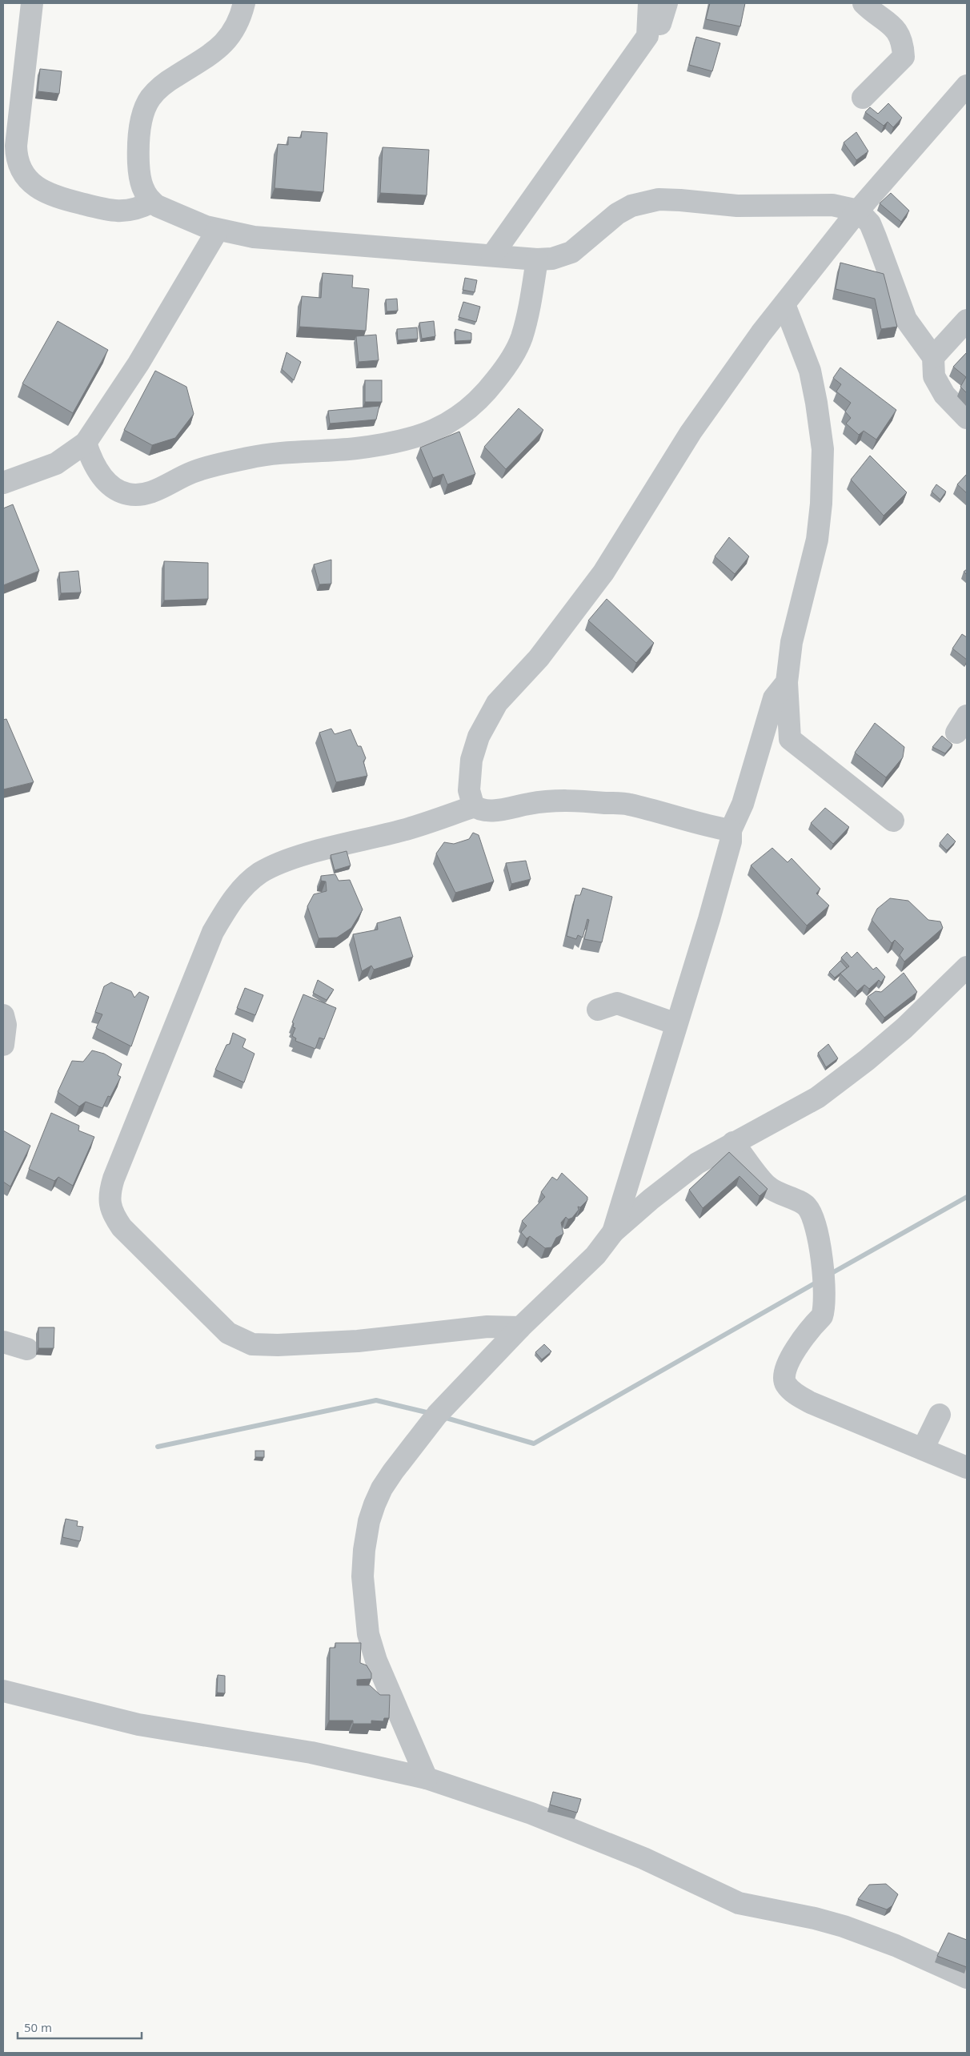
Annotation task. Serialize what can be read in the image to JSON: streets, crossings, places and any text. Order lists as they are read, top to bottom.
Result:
{
  "scale_bar": "50 m"
}
